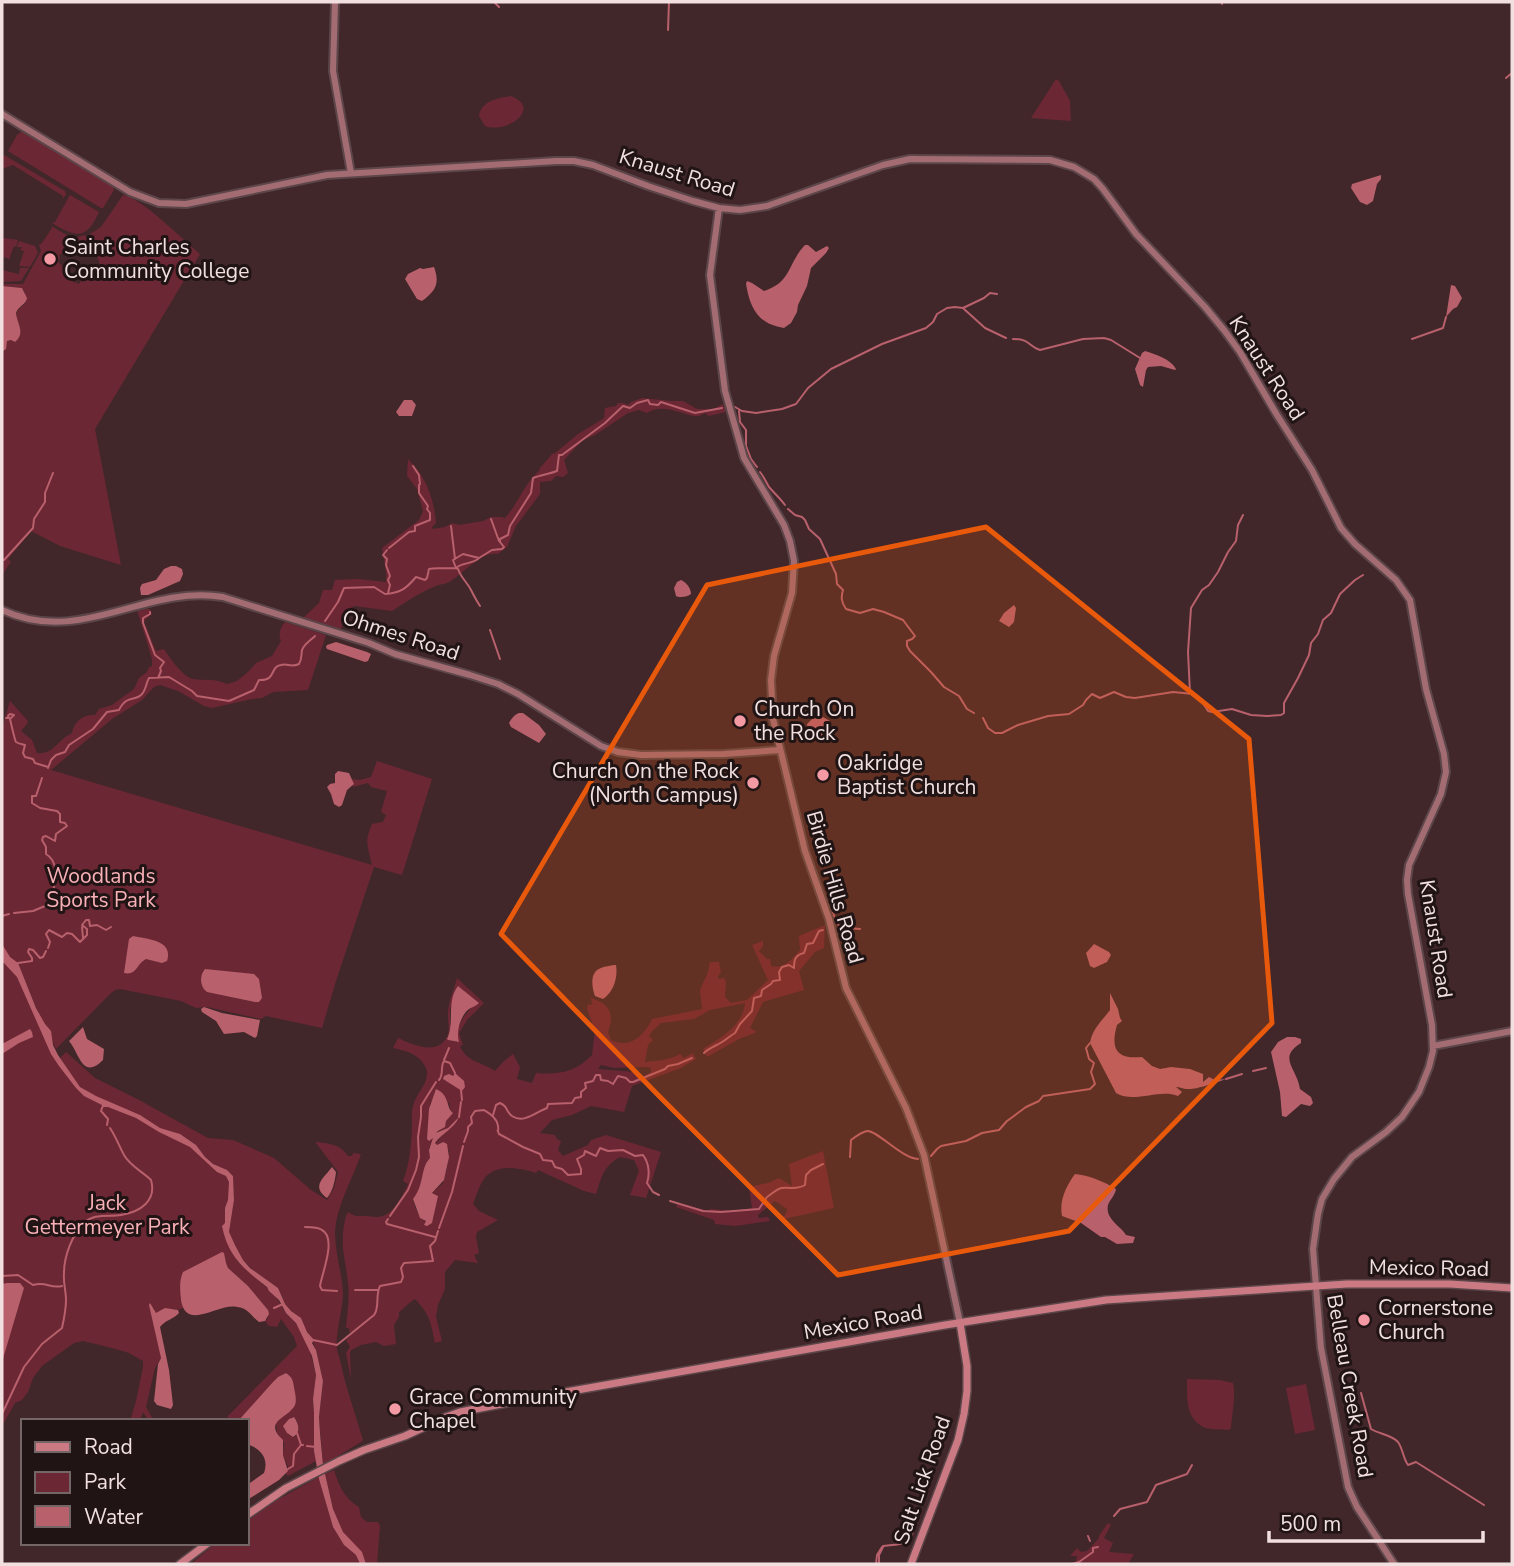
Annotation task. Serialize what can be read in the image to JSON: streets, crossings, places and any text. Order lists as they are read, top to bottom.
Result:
{
  "streets": {
    "main road": [
      "Knaust Road",
      "Ohmes Road",
      "Birdie Hills Road",
      "Mexico Road",
      "Belleau Creek Road",
      "Salt Lick Road"
    ]
  },
  "crossings": [
    ["Knaust Road", "Birdie Hills Road"],
    ["Knaust Road", "Mexico Road"],
    ["Knaust Road", "Belleau Creek Road"],
    ["Ohmes Road", "Birdie Hills Road"],
    ["Birdie Hills Road", "Mexico Road"],
    ["Birdie Hills Road", "Salt Lick Road"],
    ["Mexico Road", "Belleau Creek Road"],
    ["Mexico Road", "Salt Lick Road"]
  ],
  "parks": ["Woodlands Sports Park", "Jack Gettermeyer Park"],
  "places": [
    "Saint Charles Community College",
    "Church On the Rock",
    "Oakridge Baptist Church",
    "Church On the Rock (North Campus)",
    "Cornerstone Church",
    "Grace Community Chapel"
  ],
  "legend": ["Road", "Park", "Water"],
  "scale_bar": "500 m"
}
